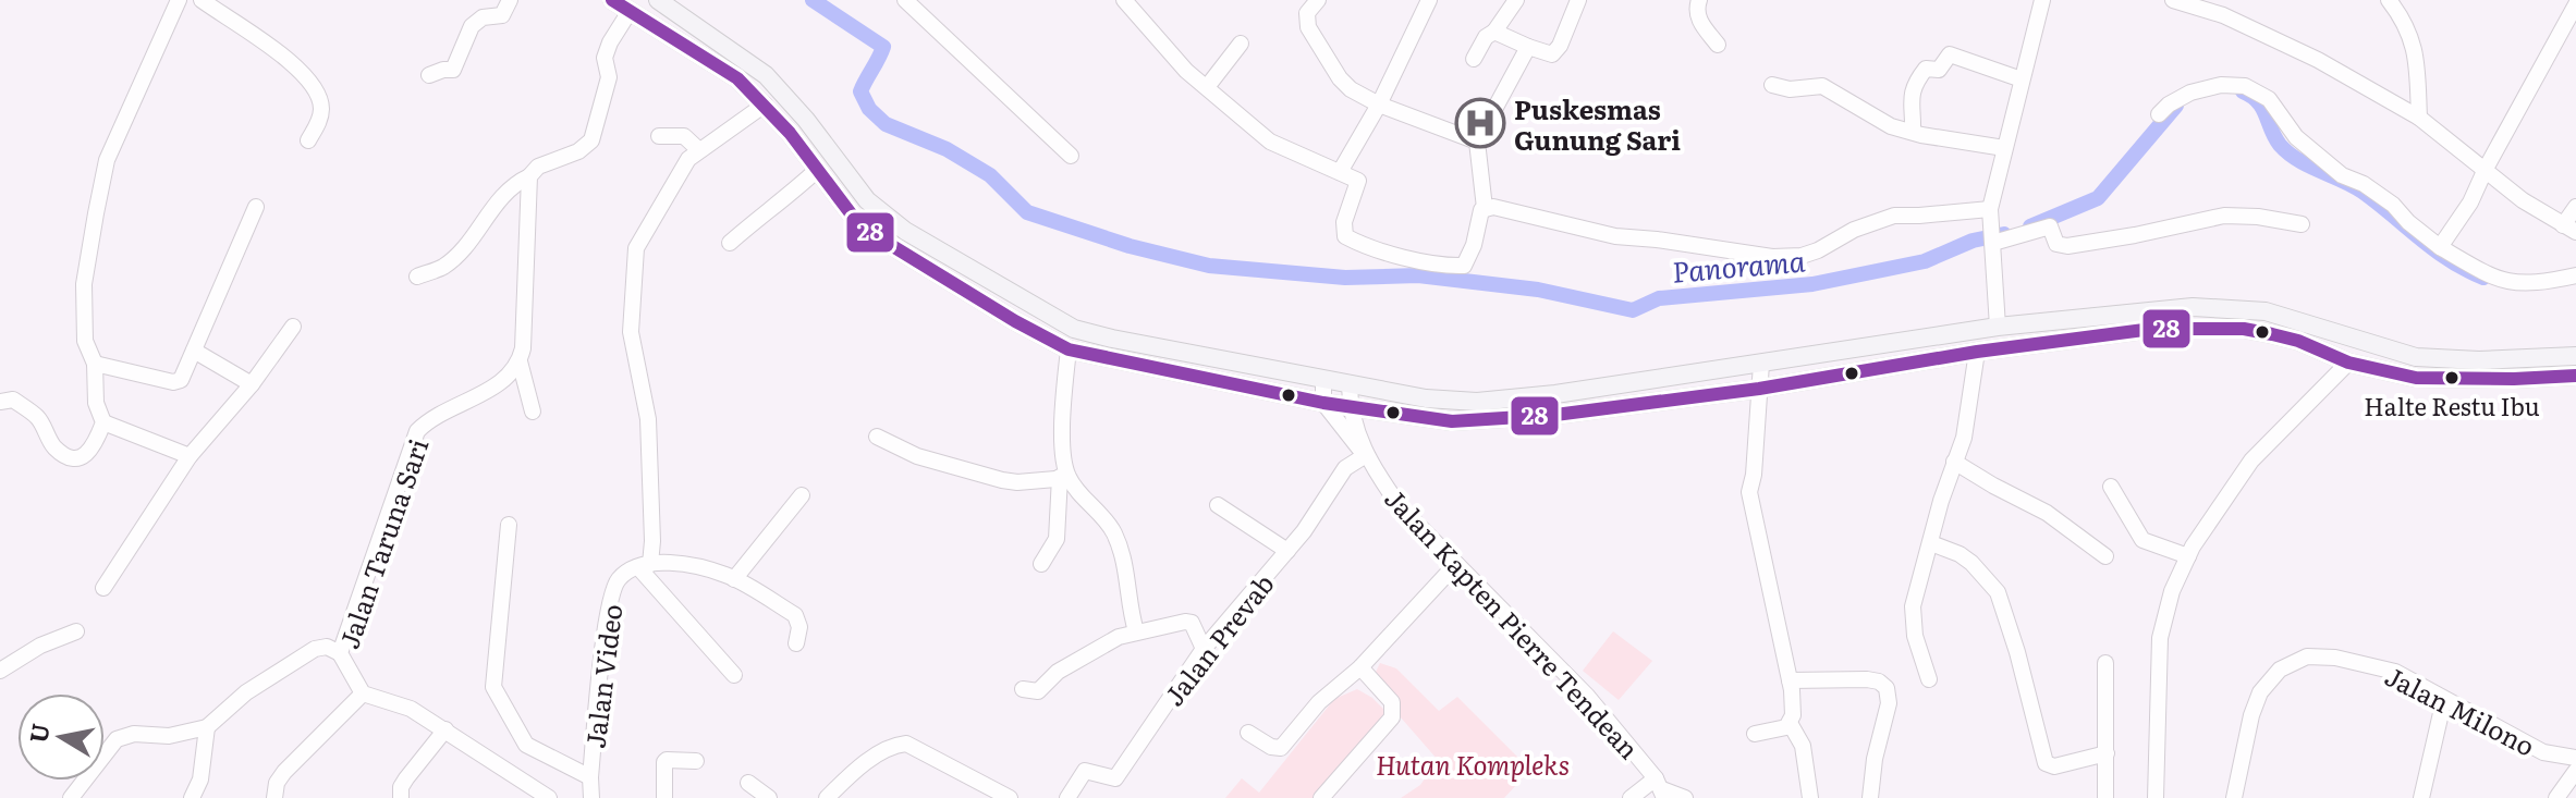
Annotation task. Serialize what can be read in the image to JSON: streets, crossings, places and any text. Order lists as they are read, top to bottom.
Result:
{
  "streets": {
    "street": [
      "Jalan Taruna Sari",
      "Jalan Kapten Pierre Tendean",
      "Jalan Prevab",
      "Jalan Video",
      "Jalan Milono"
    ]
  },
  "crossings": [
    ["Jalan Kapten Pierre Tendean", "Jalan Prevab"]
  ],
  "water": ["Panorama"],
  "parks": ["Hutan Kompleks"],
  "places": {
    "hospital": ["Puskesmas Gunung Sari"],
    "other": ["Halte Restu Ibu"]
  },
  "lines": ["transit line 28"],
  "north": "left"
}
